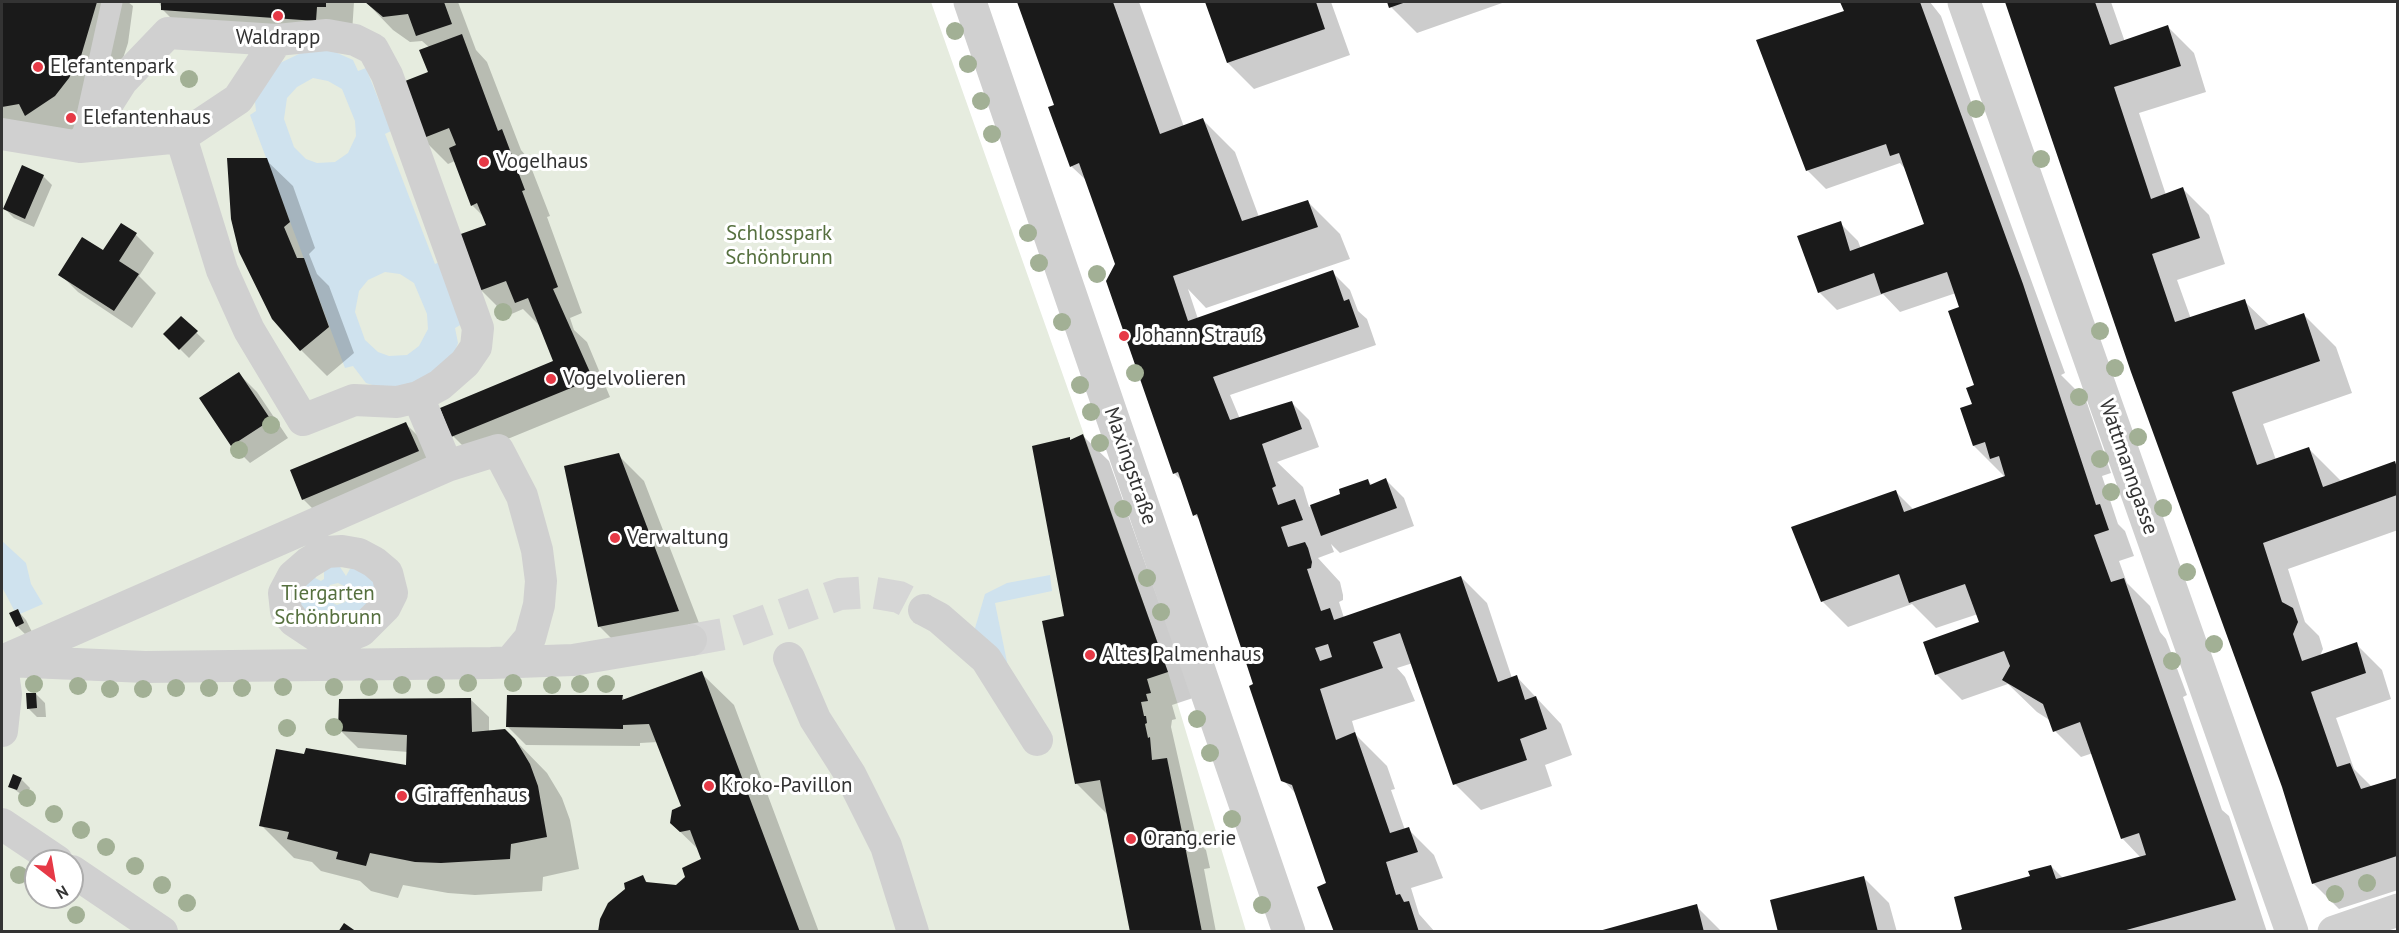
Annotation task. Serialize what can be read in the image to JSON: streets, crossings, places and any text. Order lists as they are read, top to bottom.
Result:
{
  "streets": {
    "street": ["Maxingstraße", "Wattmanngasse"]
  },
  "parks": ["Schlosspark Schönbrunn", "Tiergarten Schönbrunn"],
  "places": [
    "Waldrapp",
    "Elefantenpark",
    "Elefantenhaus",
    "Vogelhaus",
    "Johann Strauß",
    "Vogelvolieren",
    "Verwaltung",
    "Altes Palmenhaus",
    "Kroko-Pavillon",
    "Giraffenhaus",
    "Orang.erie"
  ],
  "north": "bottom right"
}
